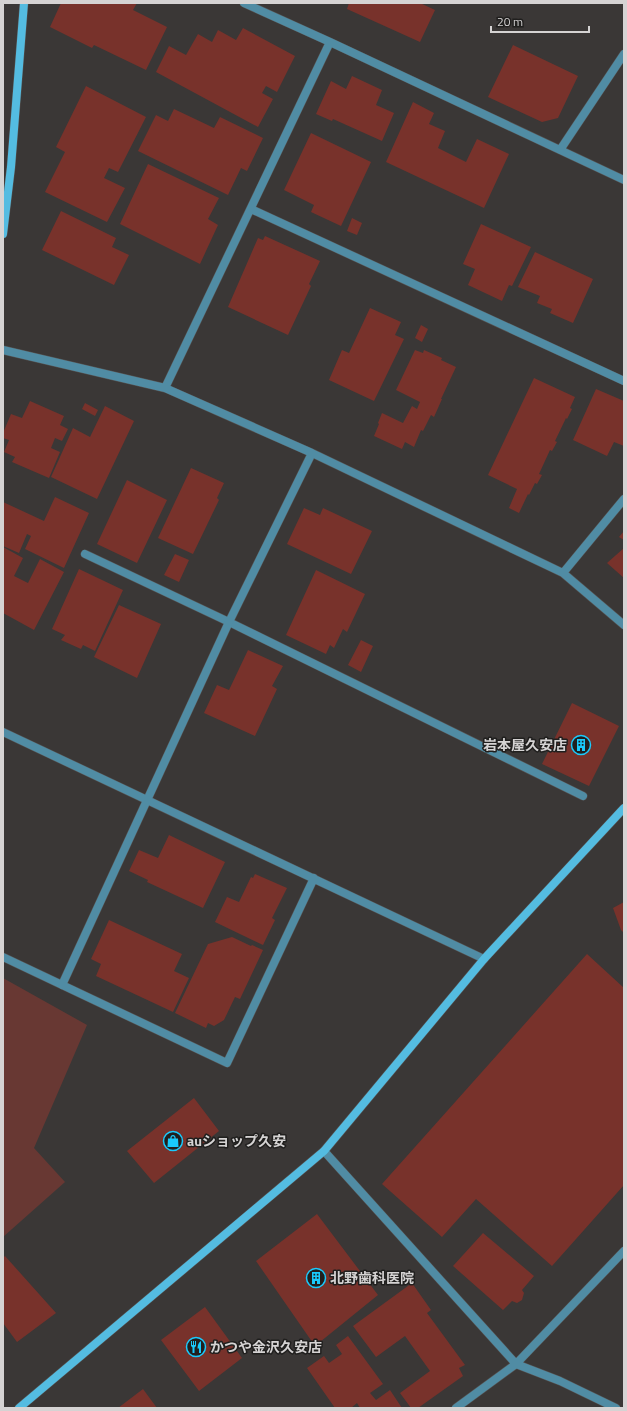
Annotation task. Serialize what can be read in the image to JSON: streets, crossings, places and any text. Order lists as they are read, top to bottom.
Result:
{
  "places": {
    "building": ["岩本屋久安店", "北野歯科医院"],
    "shop": ["auショップ久安"],
    "restaurant": ["かつや金沢久安店"]
  },
  "scale_bar": "20 m"
}
